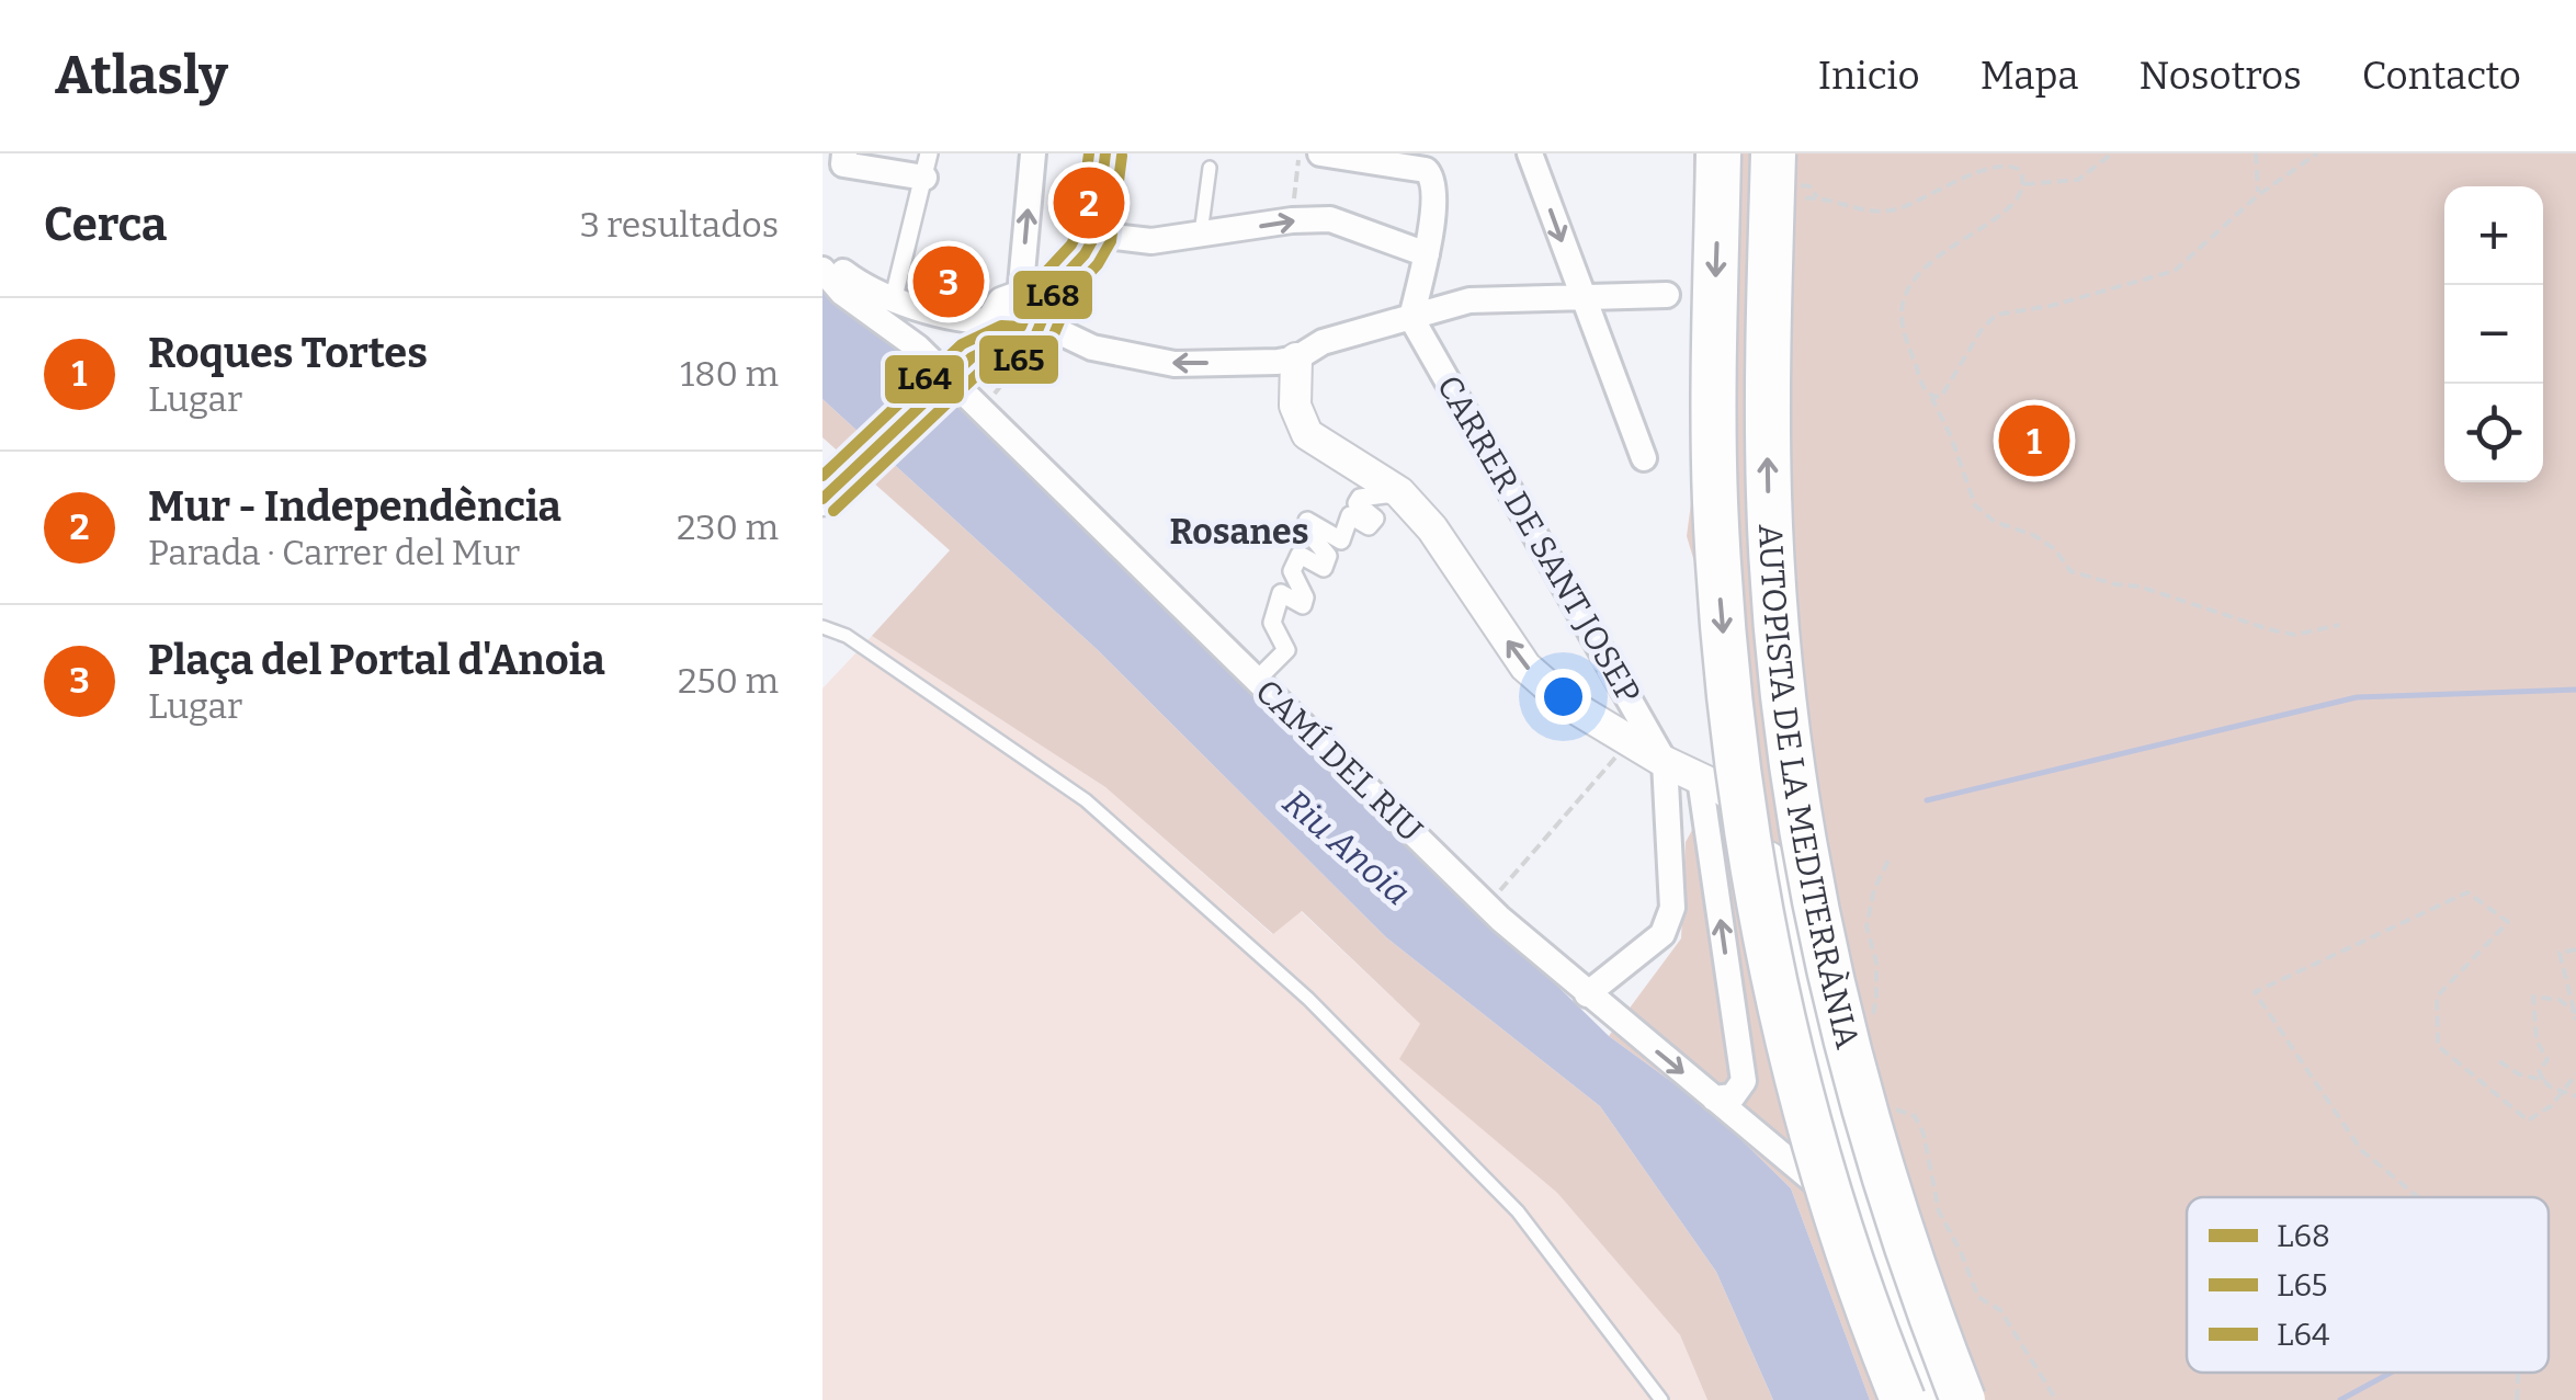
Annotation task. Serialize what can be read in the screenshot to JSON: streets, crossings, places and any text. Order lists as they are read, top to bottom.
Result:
{
  "streets": {
    "highway": ["AUTOPISTA DE LA MEDITERRÀNIA"],
    "street": ["CARRER DE SANT JOSEP", "CAMÍ DEL RIU"]
  },
  "districts": ["Rosanes"],
  "water": ["Riu Anoia"],
  "lines": ["transit line L68", "transit line L64", "transit line L65"],
  "legend": ["L68", "L65", "L64"],
  "page": {
    "header": "Atlasly",
    "nav": [
      "Inicio",
      "Mapa",
      "Nosotros",
      "Contacto"
    ],
    "heading": ["Cerca", "3 resultados"],
    "pins": ["2", "3", "1"],
    "map_buttons": ["+", "−"],
    "list": [
      {
        "mark": "1",
        "name": "Roques Tortes",
        "note": "Lugar",
        "value": "180 m"
      },
      {
        "mark": "2",
        "name": "Mur - Independència",
        "note": "Parada · Carrer del Mur",
        "value": "230 m"
      },
      {
        "mark": "3",
        "name": "Plaça del Portal d'Anoia",
        "note": "Lugar",
        "value": "250 m"
      }
    ]
  }
}
